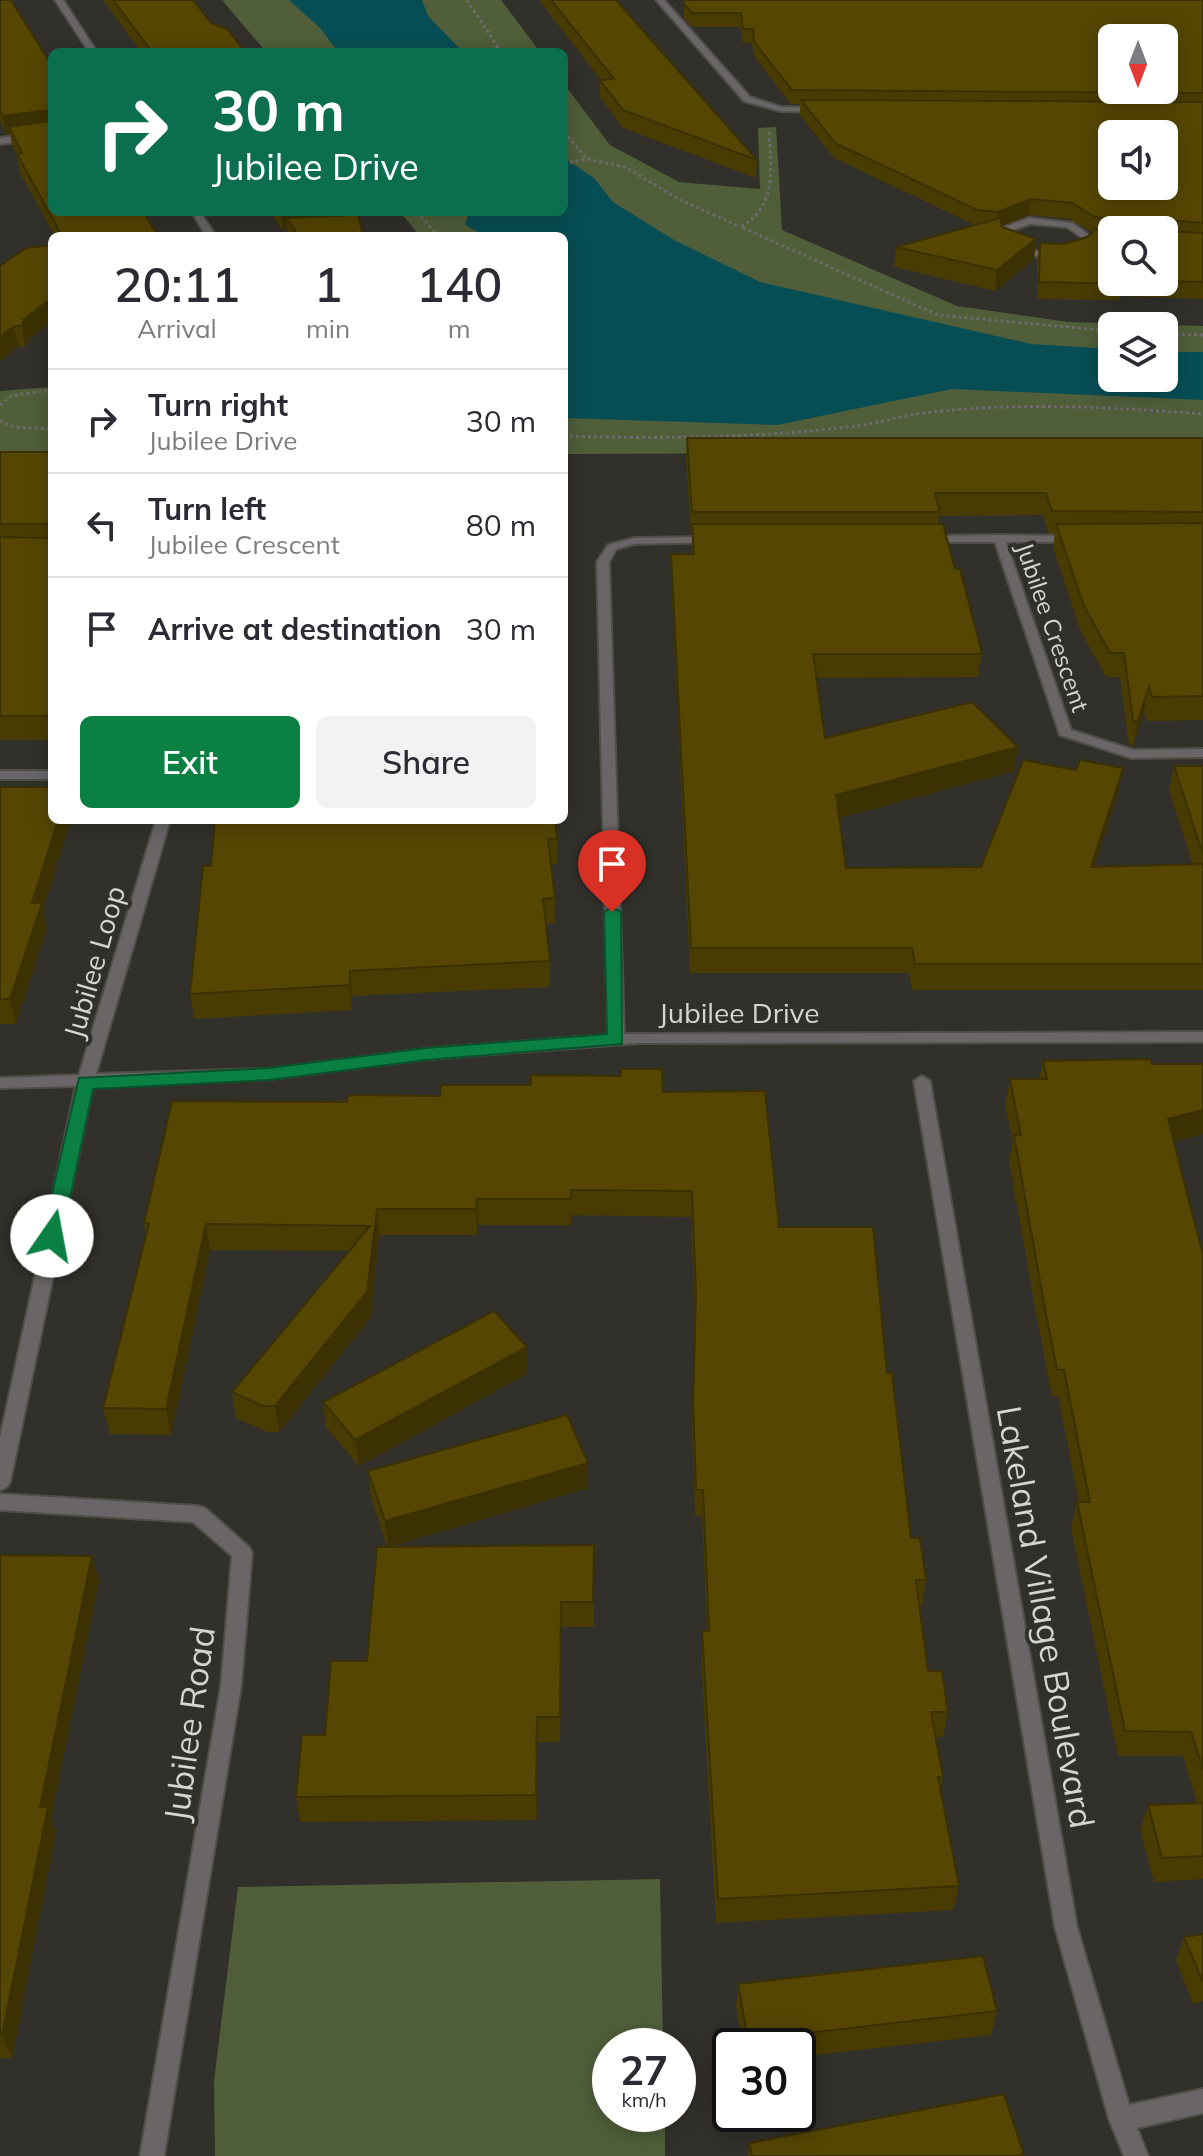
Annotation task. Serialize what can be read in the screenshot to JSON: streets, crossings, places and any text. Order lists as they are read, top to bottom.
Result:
{
  "streets": {
    "street": [
      "Jubilee Crescent",
      "Jubilee Loop",
      "Jubilee Drive",
      "Lakeland Village Boulevard",
      "Jubilee Road"
    ]
  },
  "crossings": [
    ["Jubilee Loop", "Jubilee Drive"]
  ],
  "north": "bottom",
  "page": {
    "turn": ["30 m", "Jubilee Drive"],
    "eta": [
      "20:11",
      "Arrival",
      "1",
      "min",
      "140",
      "m"
    ],
    "list": [
      {
        "name": "Turn right",
        "note": "Jubilee Drive",
        "value": "30 m"
      },
      {
        "name": "Turn left",
        "note": "Jubilee Crescent",
        "value": "80 m"
      },
      {
        "name": "Arrive at destination",
        "value": "30 m"
      }
    ],
    "buttons": ["Exit", "Share"],
    "speed": "27 km/h",
    "limit": "30"
  }
}
